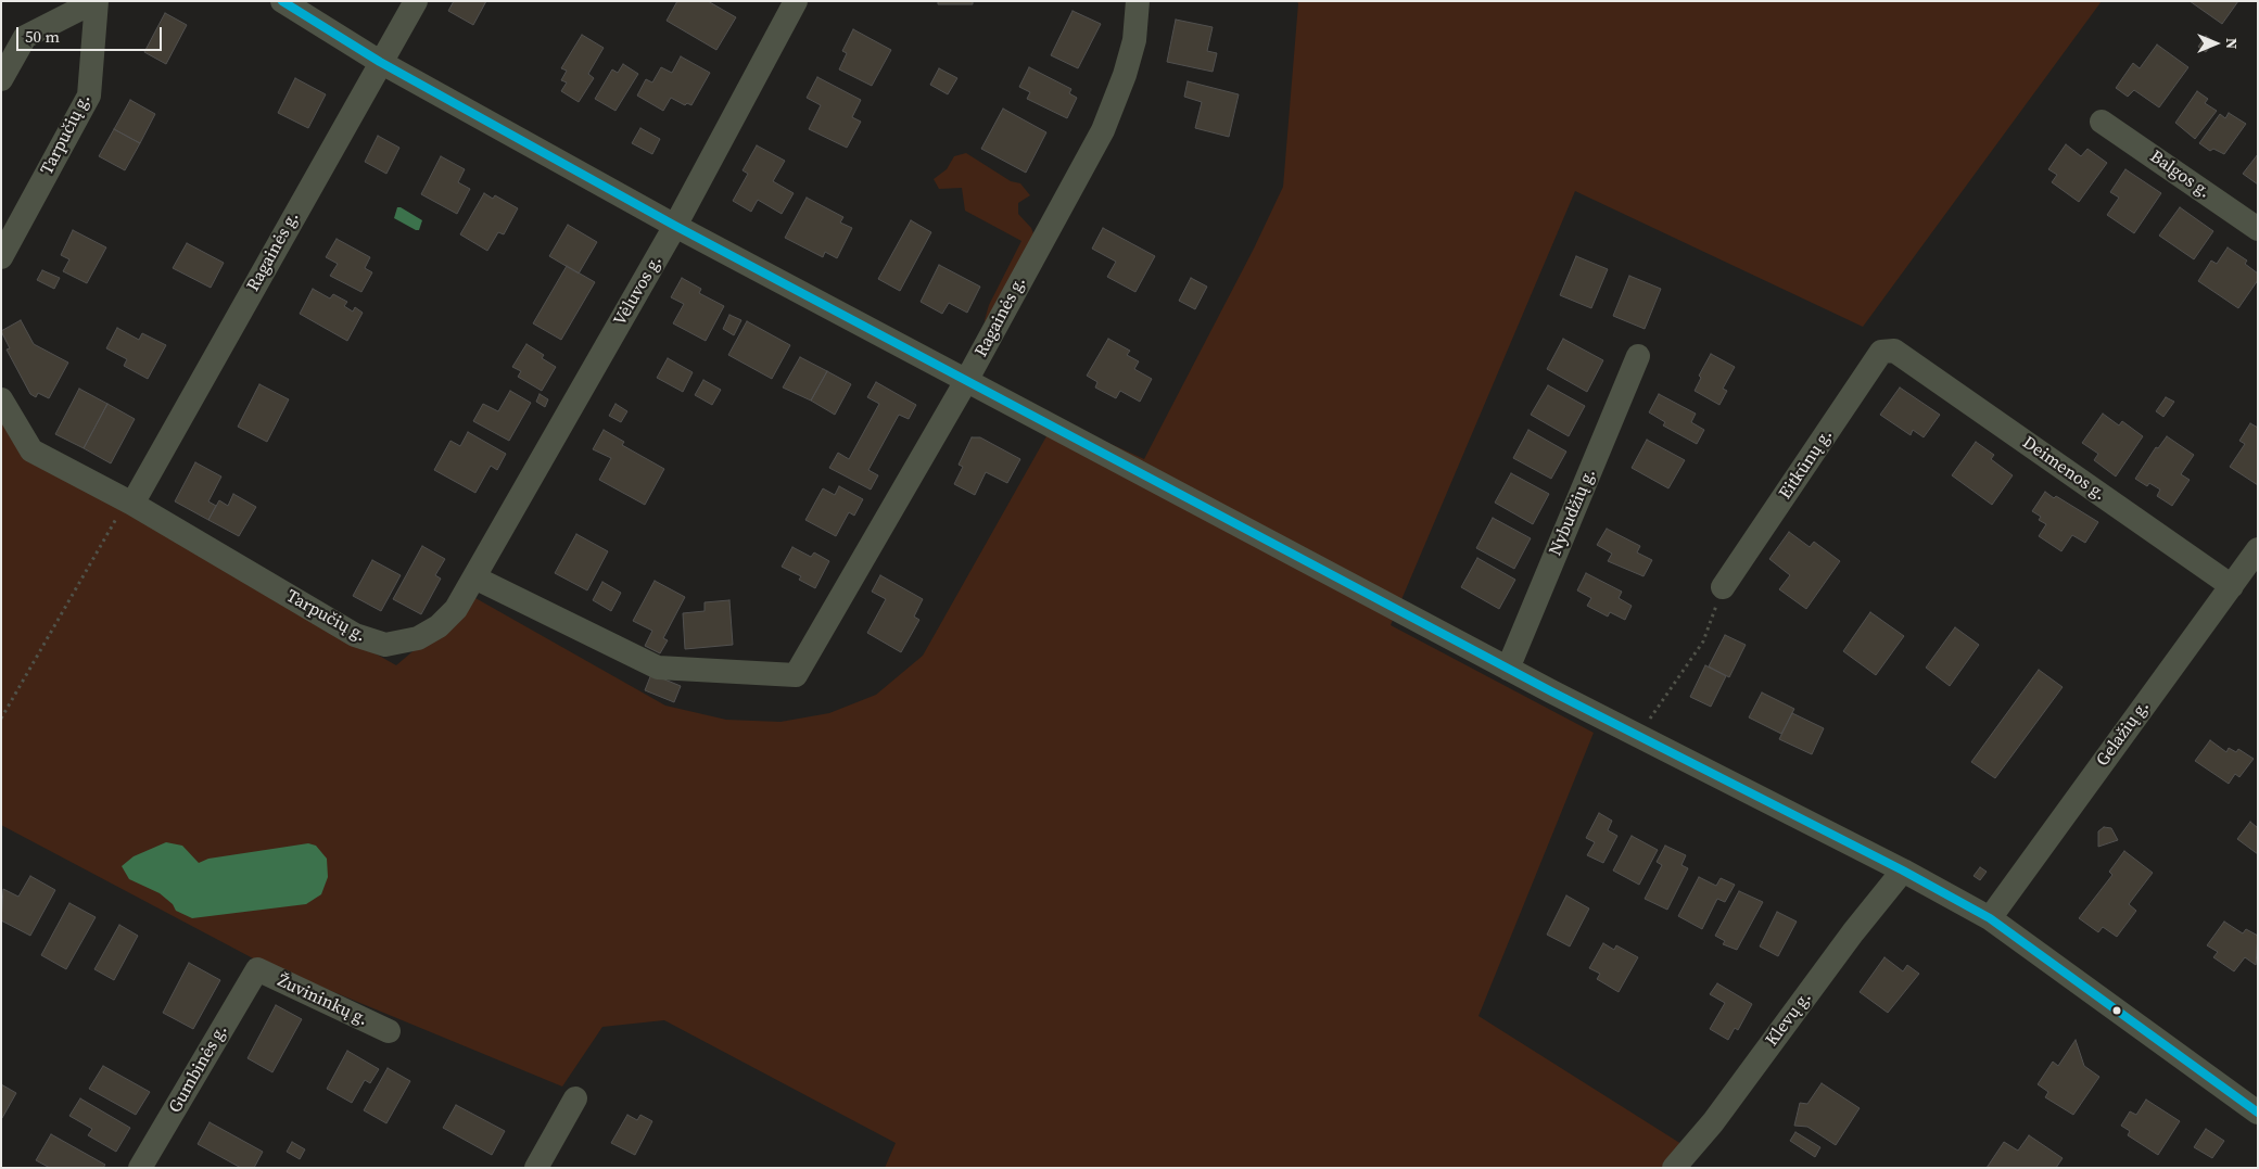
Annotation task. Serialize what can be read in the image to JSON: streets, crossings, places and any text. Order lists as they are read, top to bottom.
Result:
{
  "streets": {
    "street": [
      "Tarpučių g.",
      "Balgos g.",
      "Ragainės g.",
      "Vėluvos g.",
      "Eitkūnų g.",
      "Deimenos g.",
      "Nybudžių g.",
      "Gelažių g.",
      "Žuvininkų g.",
      "Klevų g.",
      "Gumbinės g."
    ]
  },
  "crossings": [
    ["Tarpučių g.", "Ragainės g."],
    ["Tarpučių g.", "Vėluvos g."],
    ["Ragainės g.", "Vėluvos g."],
    ["Eitkūnų g.", "Deimenos g."],
    ["Deimenos g.", "Gelažių g."],
    ["Žuvininkų g.", "Gumbinės g."]
  ],
  "scale_bar": "50 m",
  "north": "right"
}
